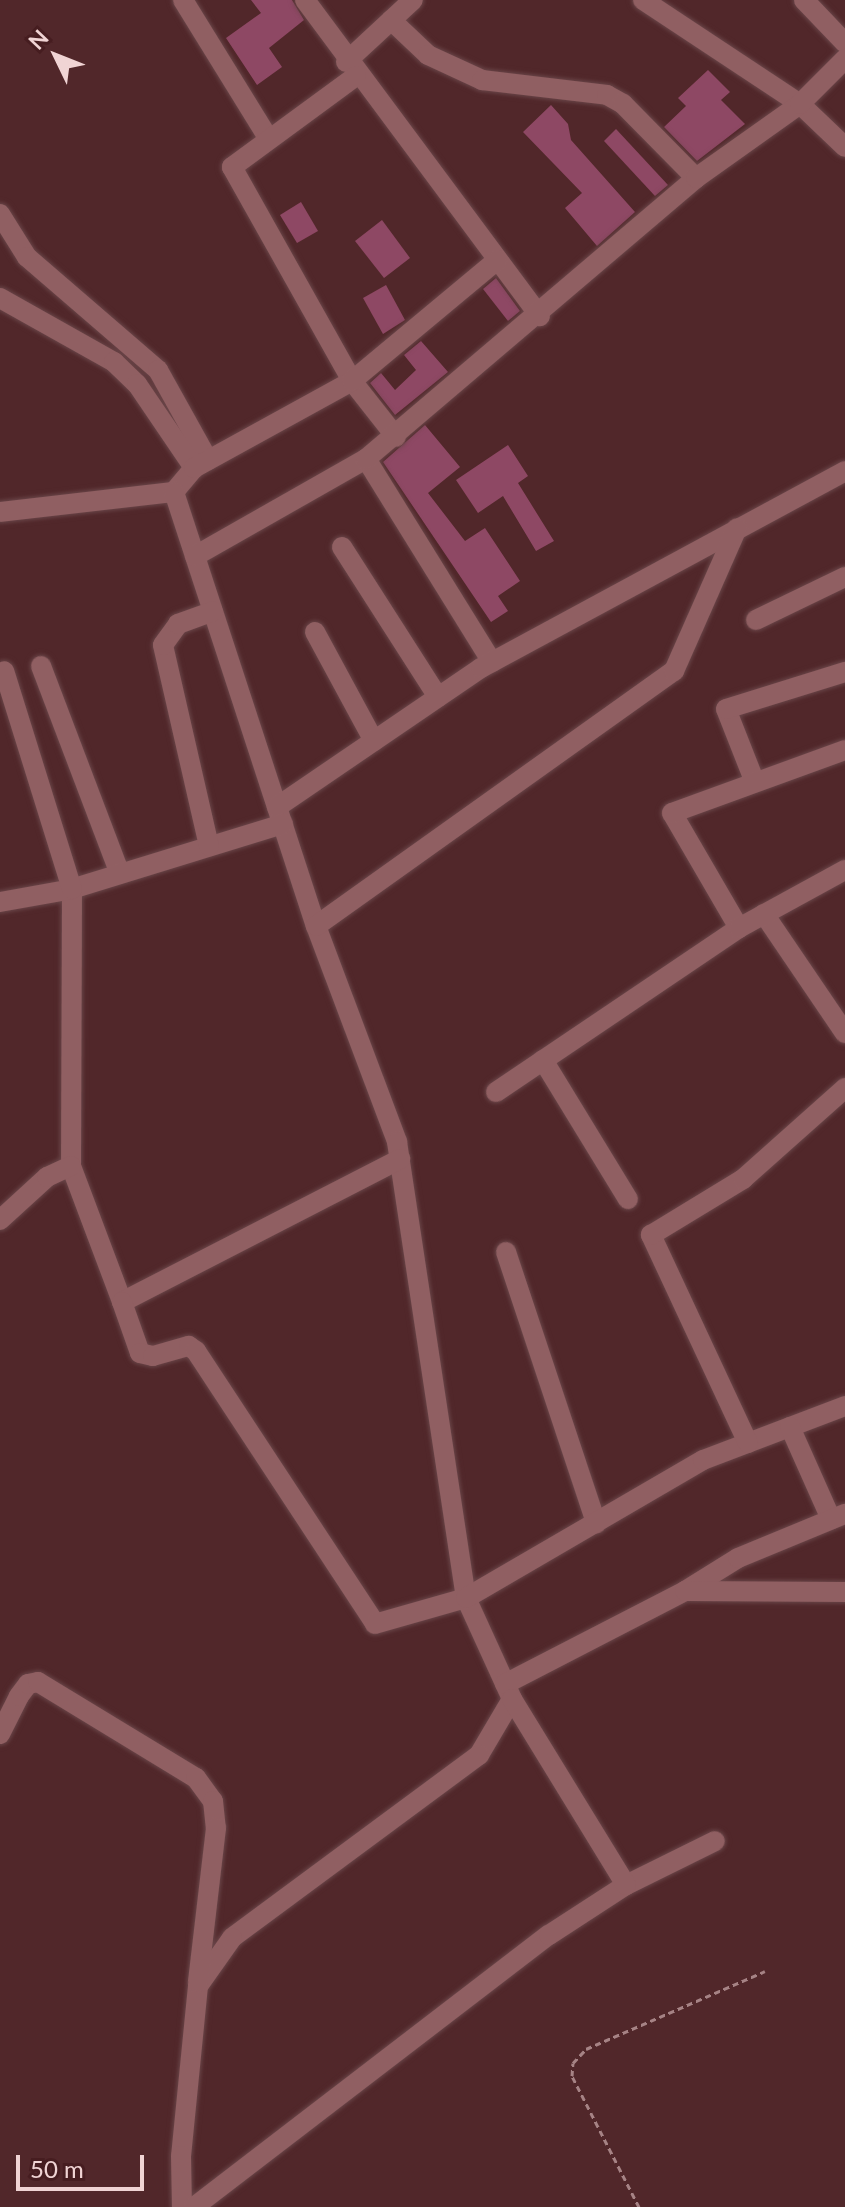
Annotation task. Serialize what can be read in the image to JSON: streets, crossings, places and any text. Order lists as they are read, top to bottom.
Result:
{
  "scale_bar": "50 m",
  "north": "top left"
}
